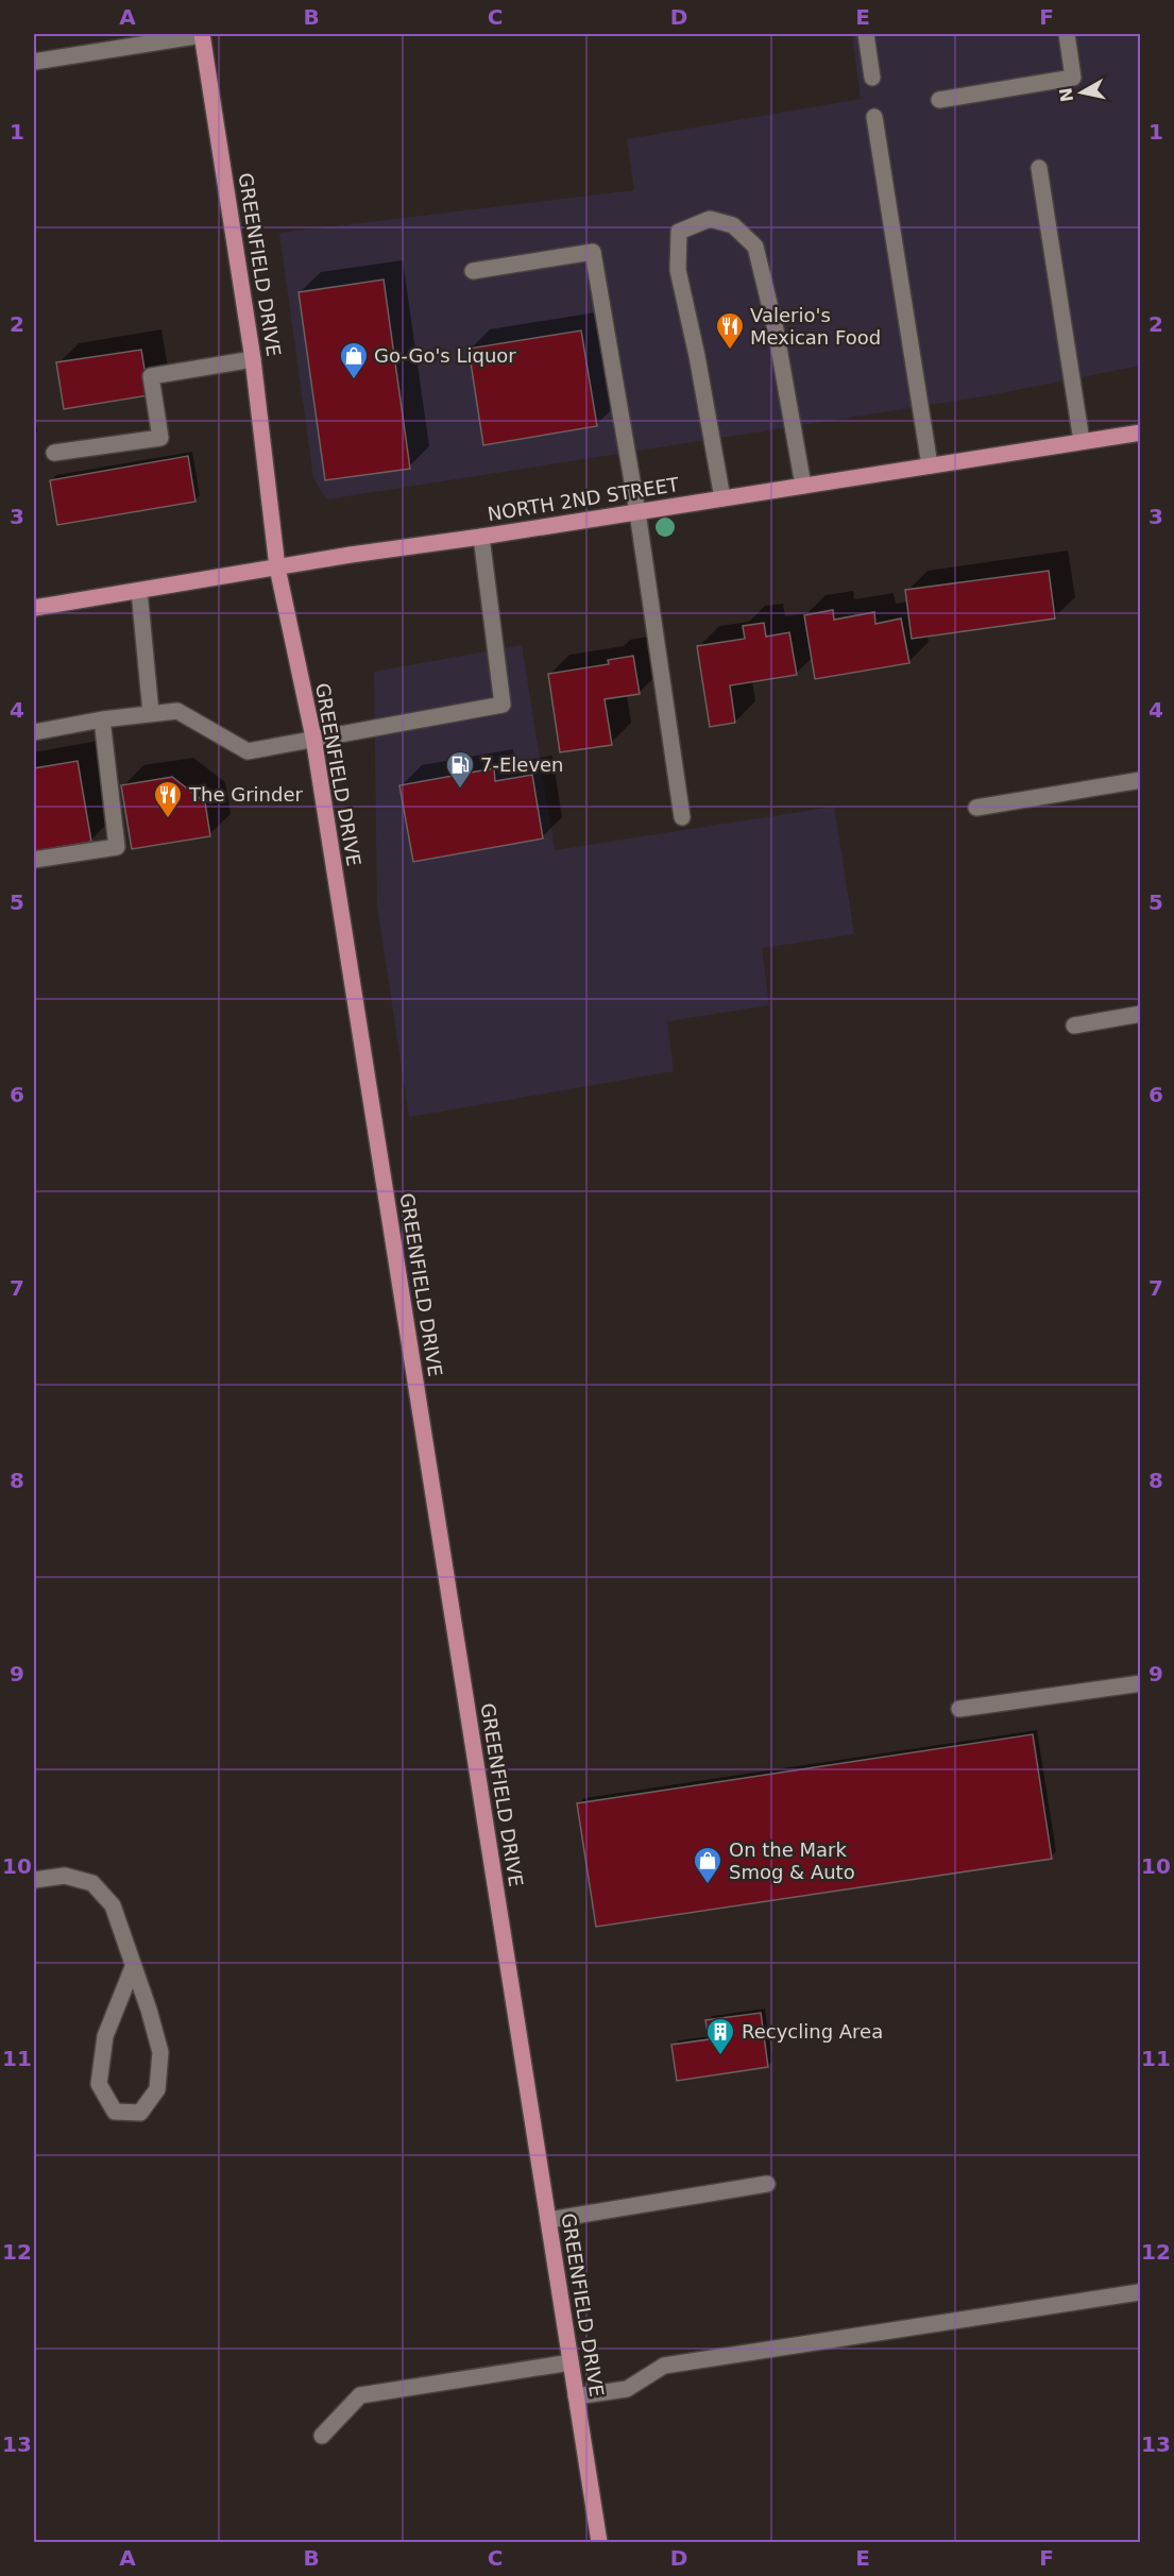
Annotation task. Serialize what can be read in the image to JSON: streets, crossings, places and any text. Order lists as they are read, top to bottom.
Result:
{
  "streets": {
    "main road": ["GREENFIELD DRIVE", "NORTH 2ND STREET"]
  },
  "crossings": [
    ["GREENFIELD DRIVE", "NORTH 2ND STREET"]
  ],
  "places": {
    "restaurant": ["Valerio's Mexican Food", "The Grinder"],
    "shop": ["Go-Go's Liquor", "On the Mark Smog & Auto"],
    "fuel station": ["7-Eleven"],
    "building": ["Recycling Area"]
  },
  "north": "left",
  "grid": {
    "columns": [
      "A",
      "B",
      "C",
      "D",
      "E",
      "F"
    ],
    "rows": [
      "1",
      "2",
      "3",
      "4",
      "5",
      "6",
      "7",
      "8",
      "9",
      "10",
      "11",
      "12",
      "13"
    ]
  }
}
